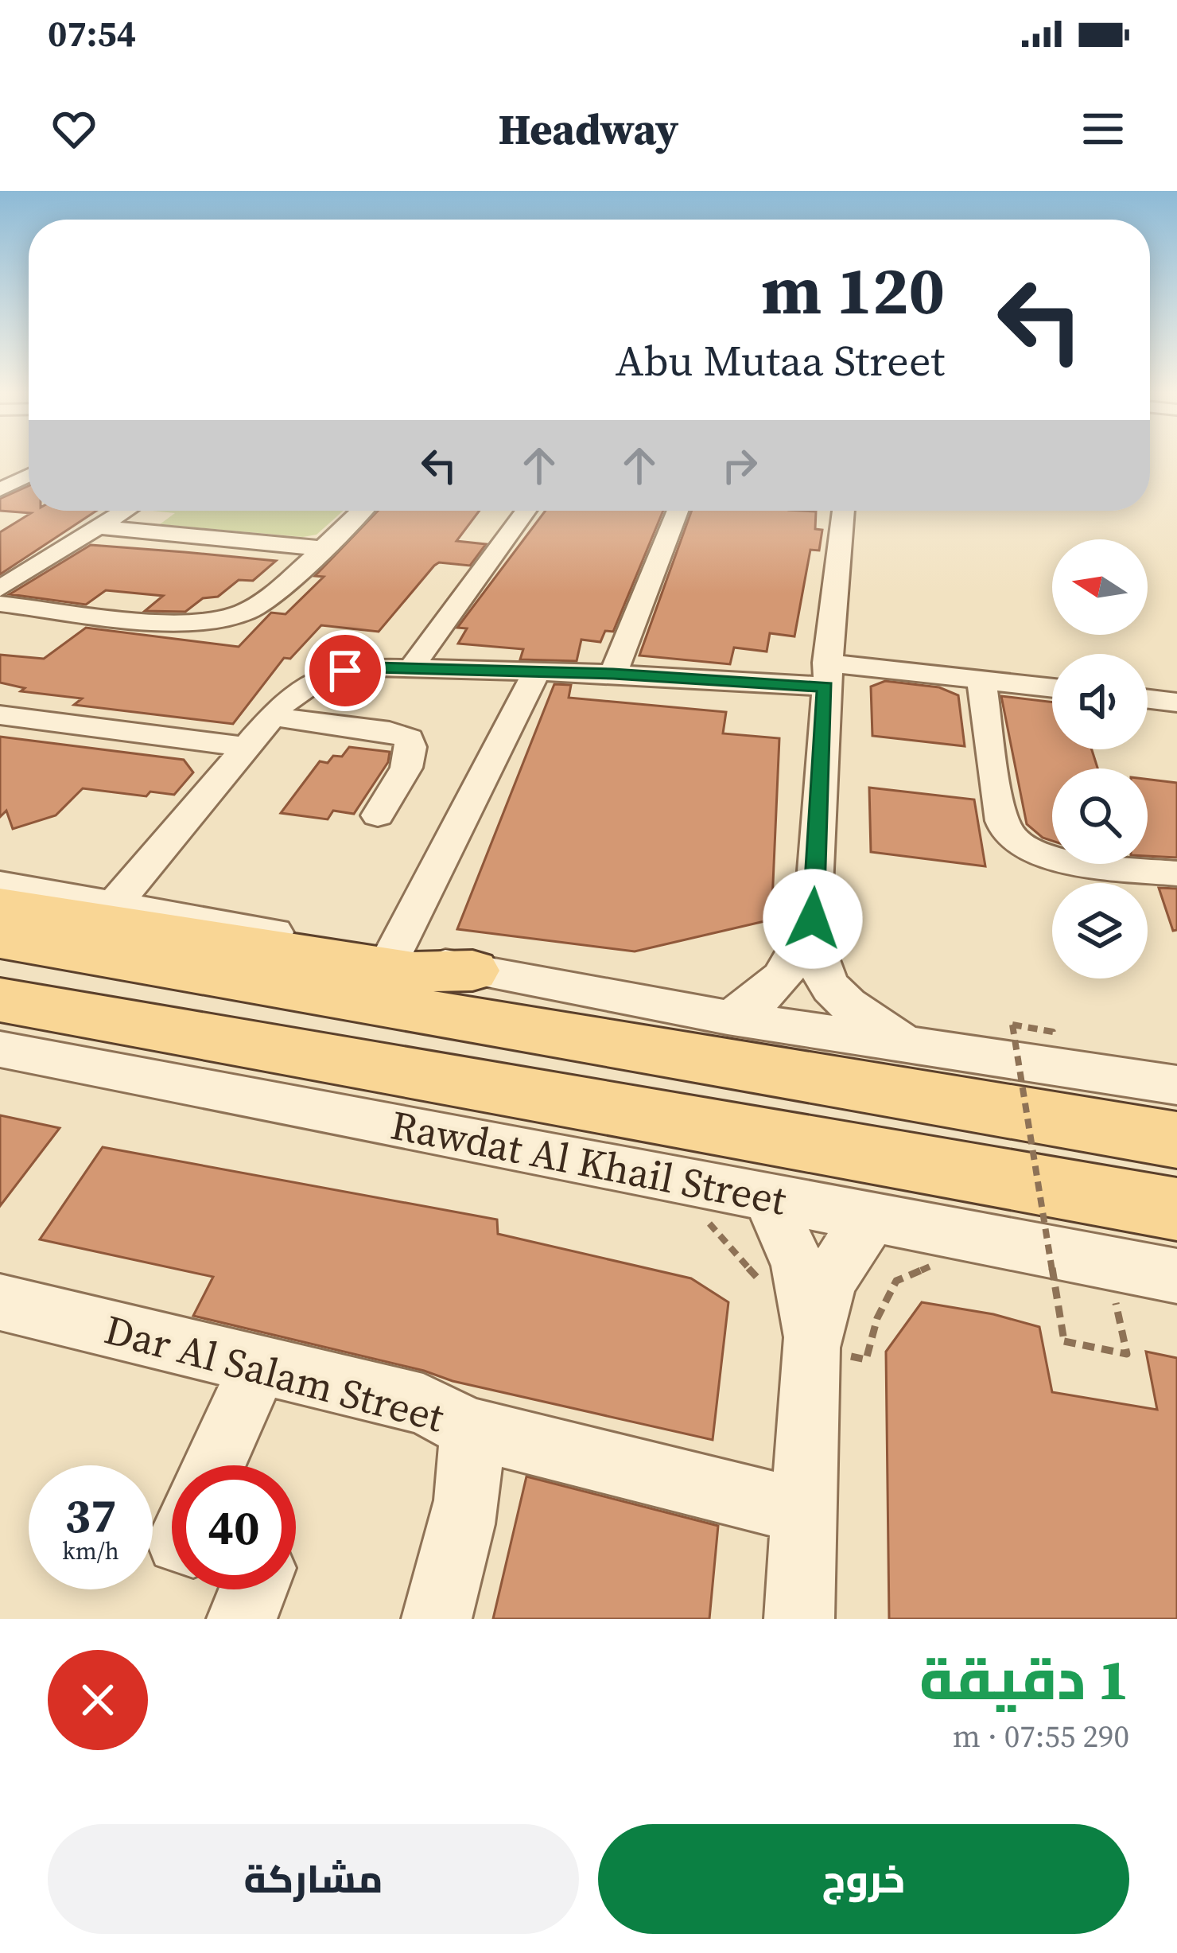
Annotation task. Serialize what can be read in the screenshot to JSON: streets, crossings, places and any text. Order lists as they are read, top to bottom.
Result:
{
  "streets": {
    "main road": ["Rawdat Al Khail Street"],
    "street": ["Dar Al Salam Street"]
  },
  "north": "left",
  "page": {
    "status": "07:54",
    "header": "Headway",
    "turn": ["120 m", "Abu Mutaa Street"],
    "speed": "37 km/h",
    "limit": "40",
    "heading": ["1 دقيقة", "290 m · 07:55"],
    "buttons": ["خروج", "مشاركة"]
  }
}
